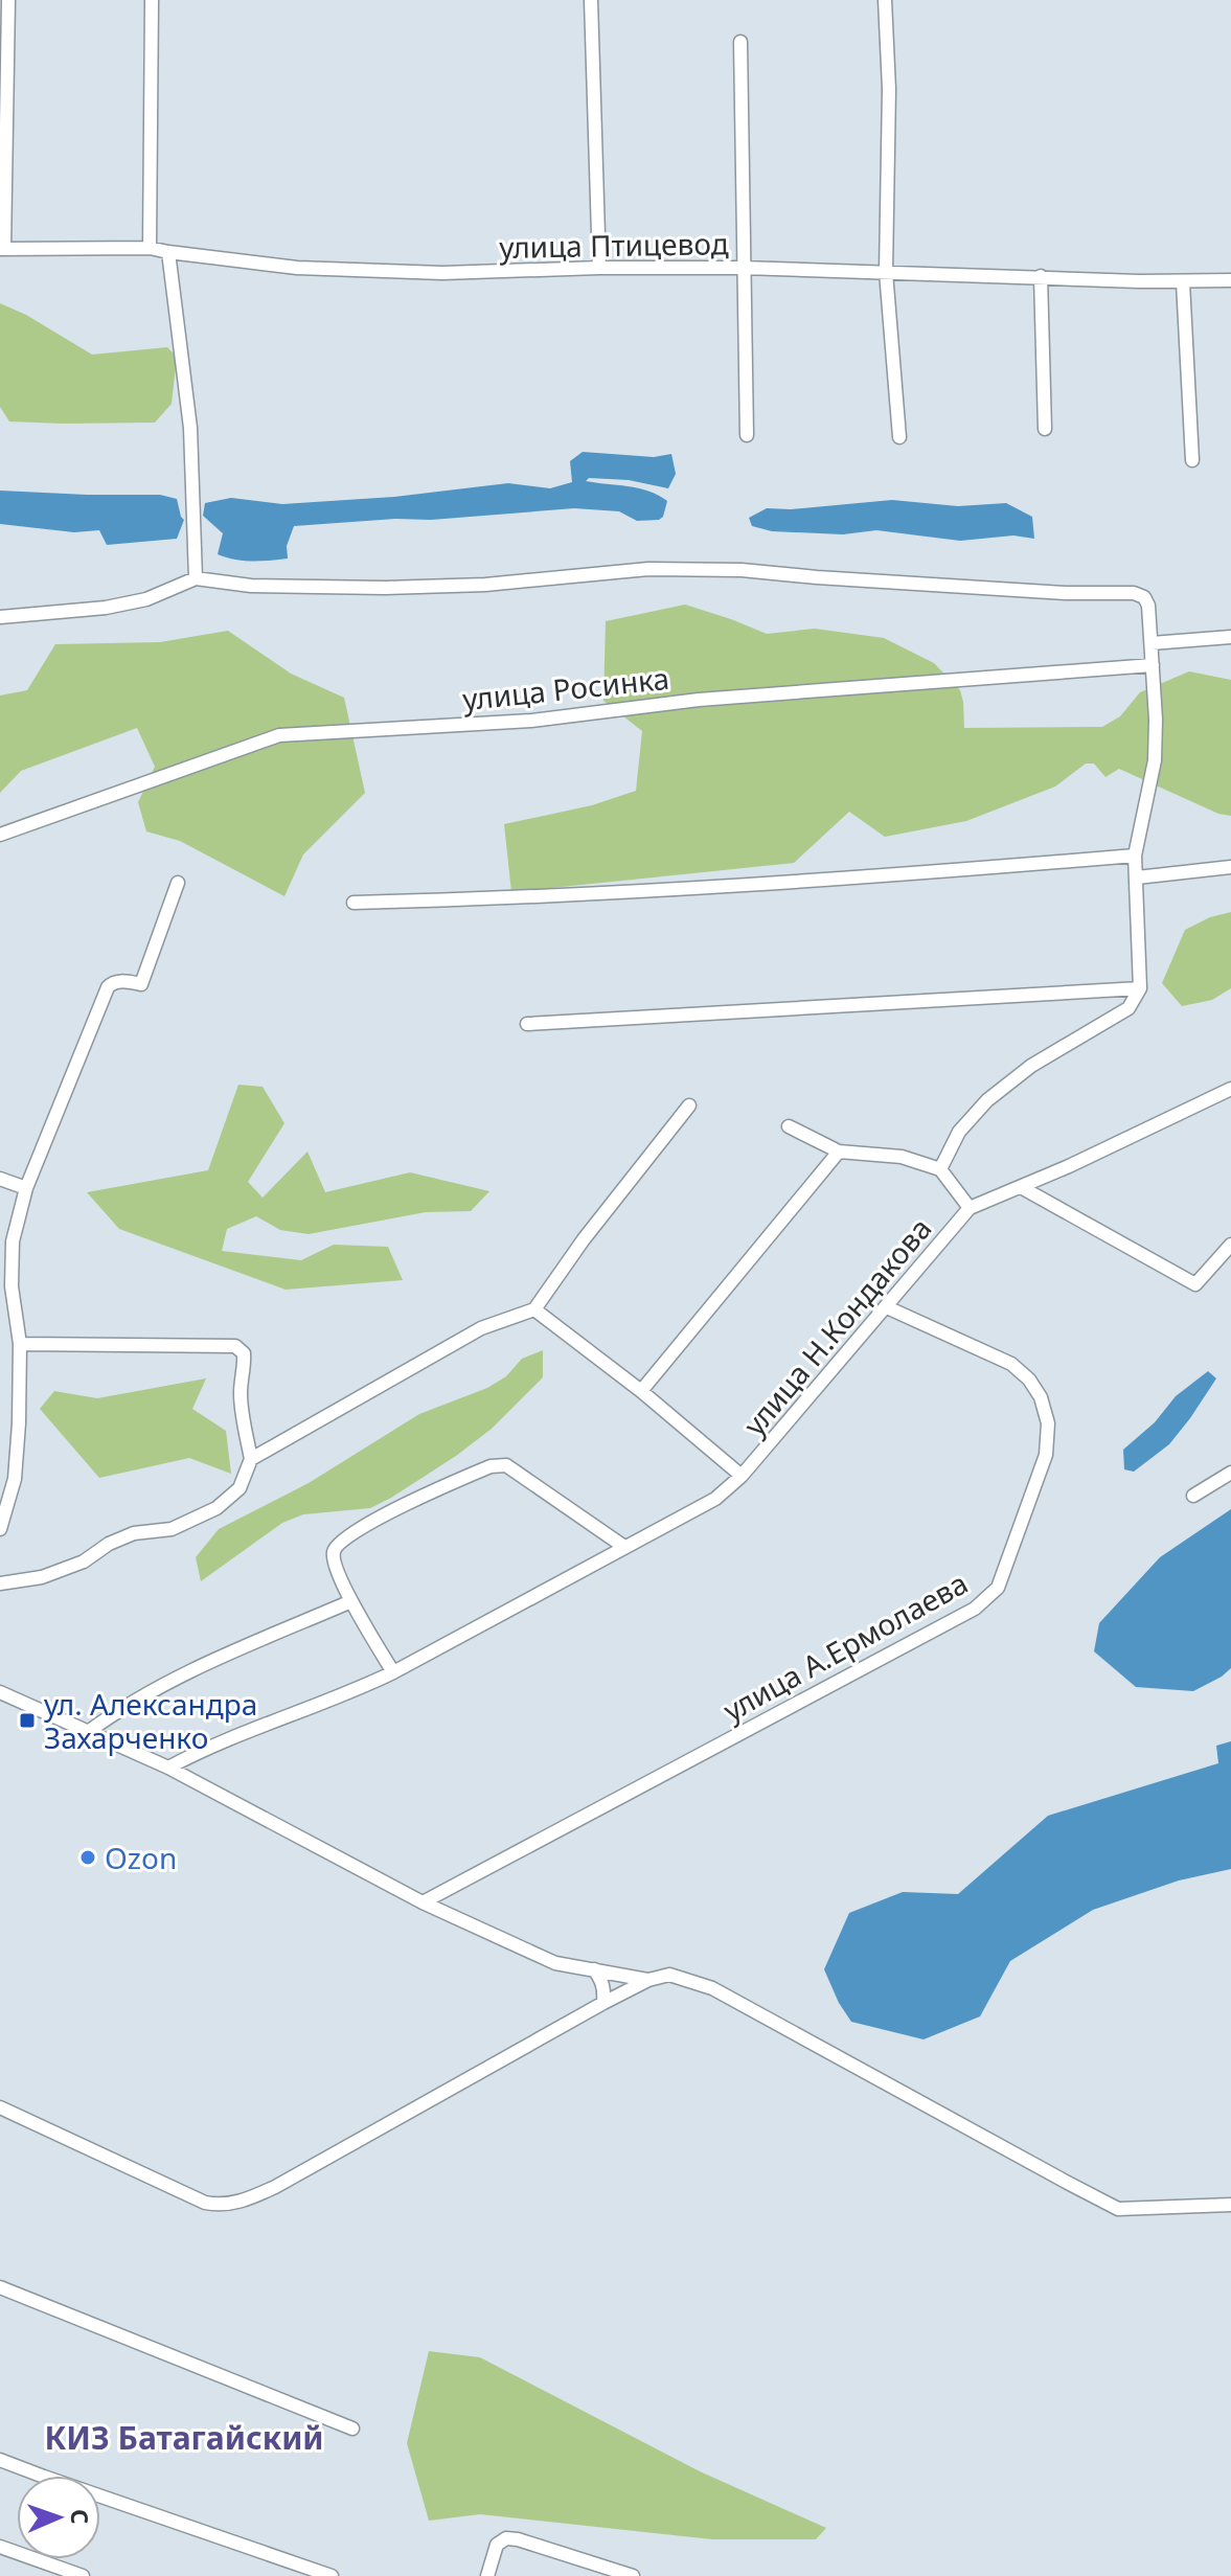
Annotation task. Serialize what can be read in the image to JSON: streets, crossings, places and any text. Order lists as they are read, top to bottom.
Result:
{
  "streets": {
    "street": [
      "улица Птицевод",
      "улица Росинка",
      "улица Н.Кондакова",
      "улица А.Ермолаева"
    ]
  },
  "crossings": [
    ["улица Н.Кондакова", "улица А.Ермолаева"]
  ],
  "districts": ["КИЗ Батагайский"],
  "places": {
    "transit": ["ул. Александра Захарченко"],
    "other": ["Ozon"]
  },
  "north": "right"
}
